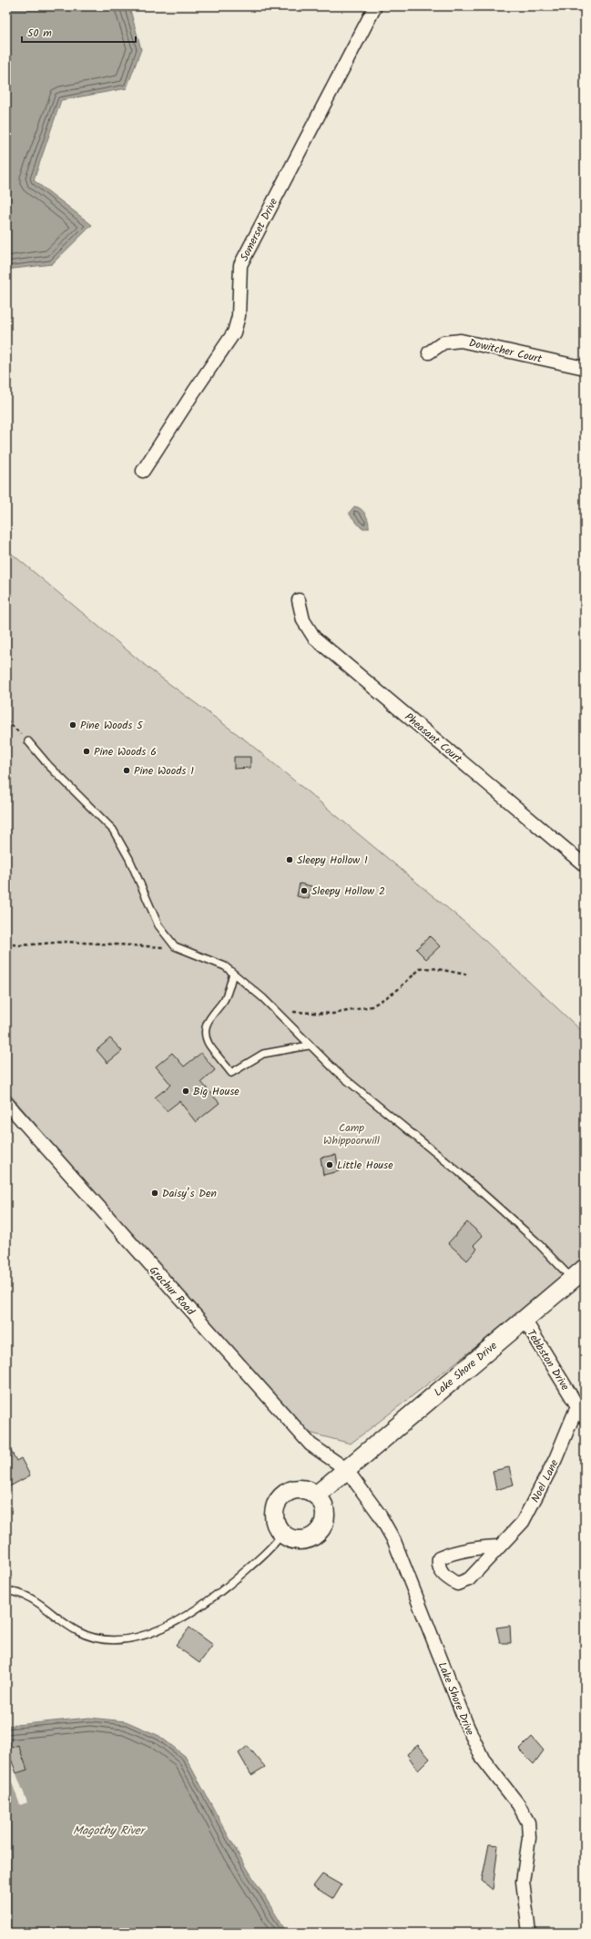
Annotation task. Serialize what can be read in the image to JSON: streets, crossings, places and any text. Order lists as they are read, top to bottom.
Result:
{
  "streets": {
    "street": [
      "Somerset Drive",
      "Dowitcher Court",
      "Pheasant Court",
      "Grachur Road",
      "Tebbston Drive",
      "Lake Shore Drive",
      "Noel Lane"
    ]
  },
  "crossings": [
    ["Grachur Road", "Lake Shore Drive"],
    ["Tebbston Drive", "Lake Shore Drive"],
    ["Tebbston Drive", "Noel Lane"]
  ],
  "water": ["Magothy River"],
  "parks": ["Camp Whippoorwill"],
  "places": [
    "Pine Woods 5",
    "Pine Woods 6",
    "Pine Woods 1",
    "Sleepy Hollow 1",
    "Sleepy Hollow 2",
    "Big House",
    "Little House",
    "Daisy’s Den"
  ],
  "scale_bar": "50 m"
}
